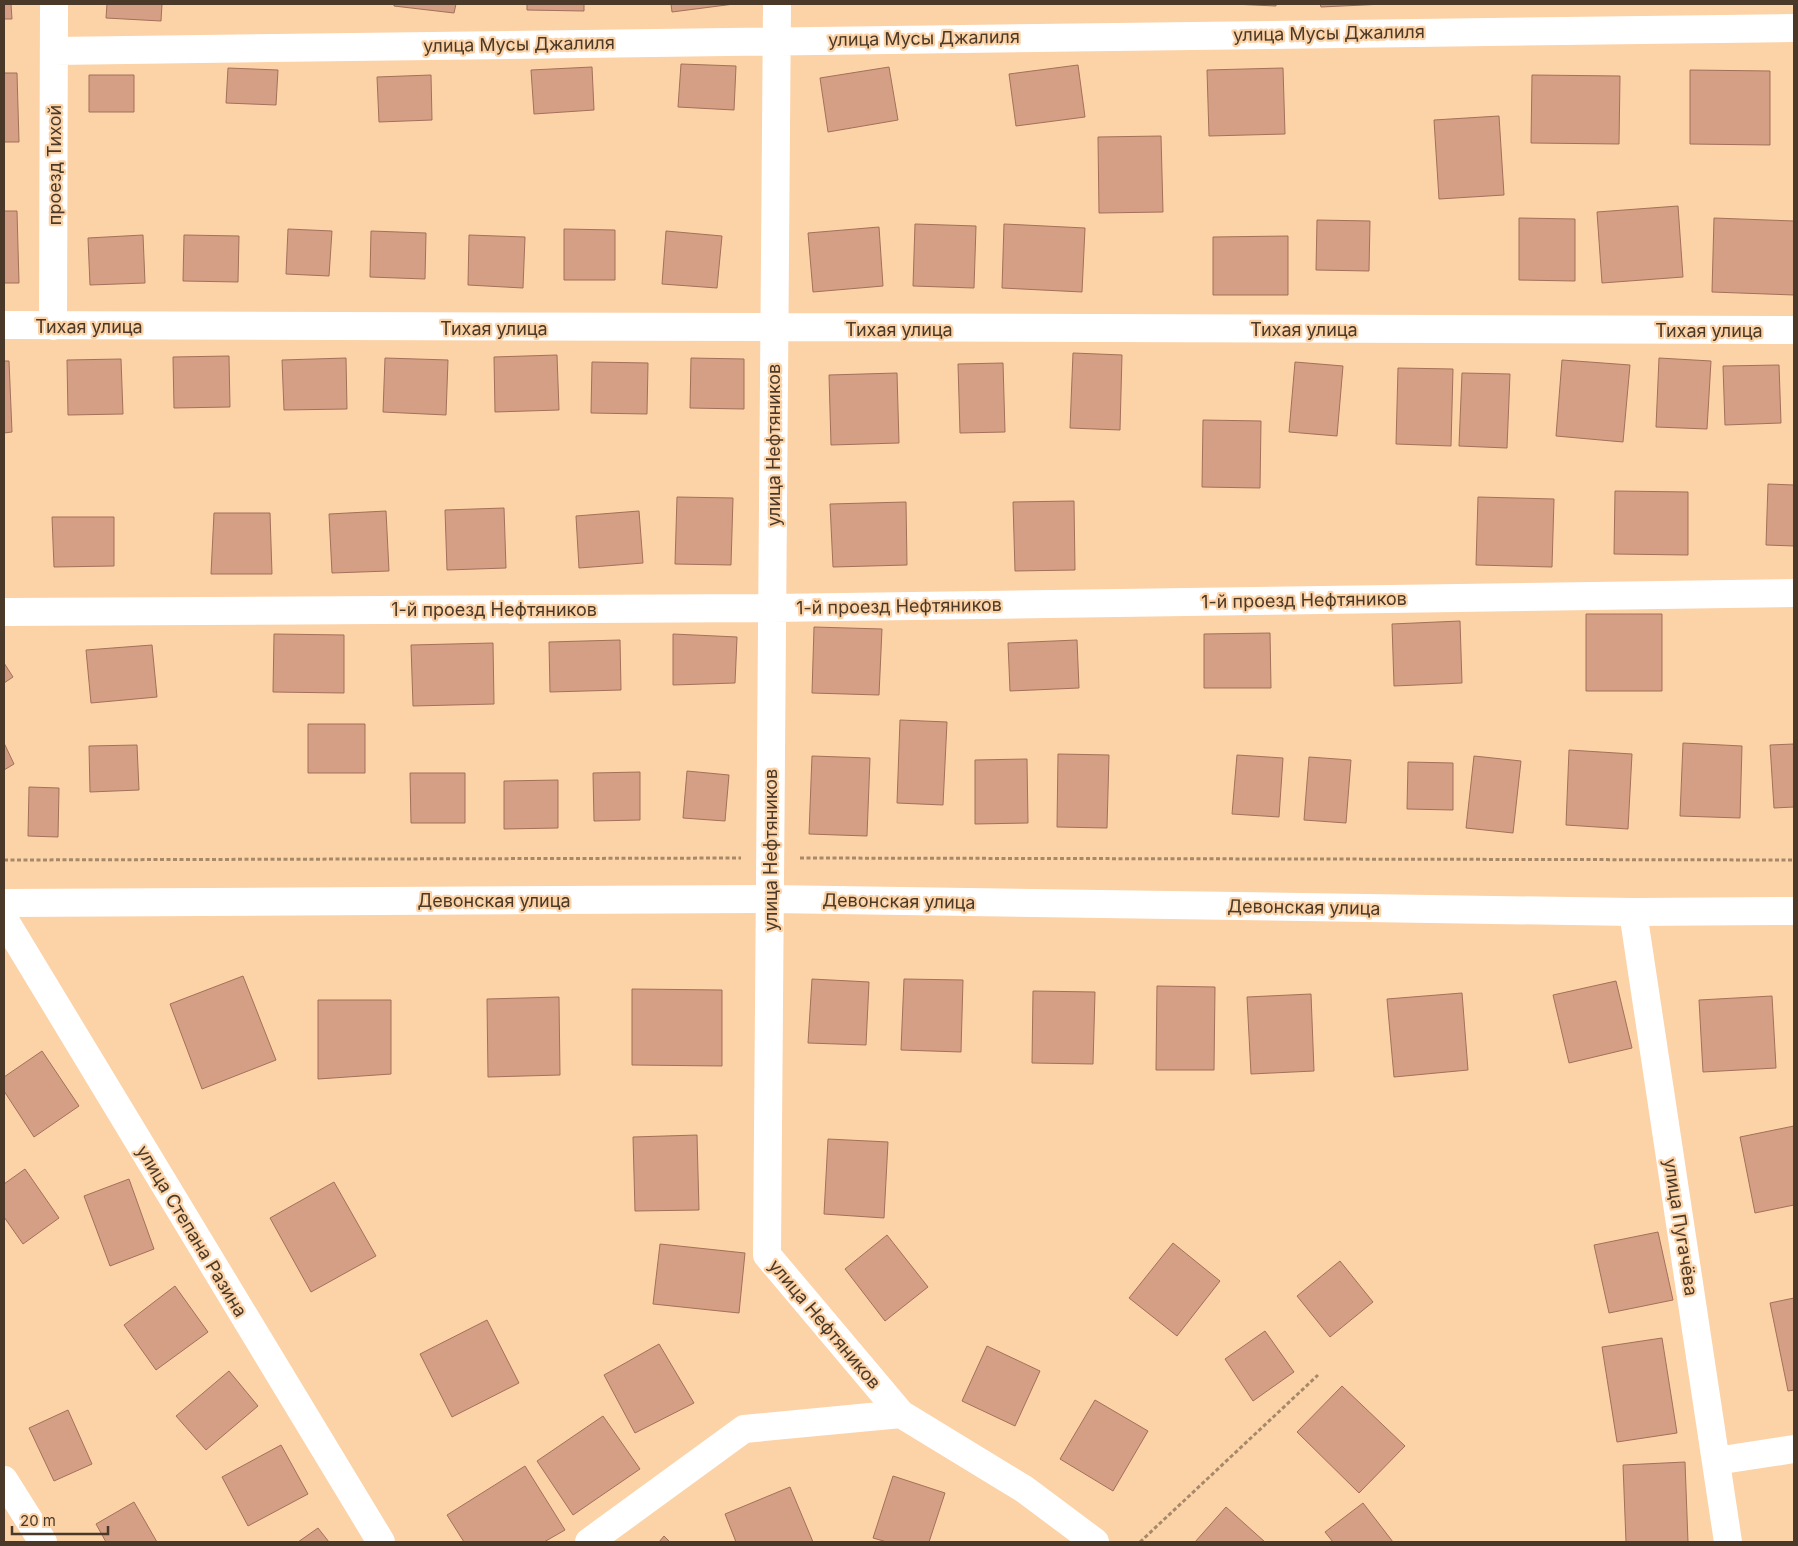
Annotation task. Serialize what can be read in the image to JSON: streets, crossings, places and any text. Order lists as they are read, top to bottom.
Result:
{
  "streets": {
    "street": [
      "улица Мусы Джалиля",
      "проезд Тихой",
      "Тихая улица",
      "улица Нефтяников",
      "1-й проезд Нефтяников",
      "Девонская улица",
      "улица Пугачёва",
      "улица Степана Разина"
    ]
  },
  "crossings": [
    ["улица Мусы Джалиля", "проезд Тихой"],
    ["улица Мусы Джалиля", "улица Нефтяников"],
    ["проезд Тихой", "Тихая улица"],
    ["Тихая улица", "улица Нефтяников"],
    ["улица Нефтяников", "1-й проезд Нефтяников"],
    ["улица Нефтяников", "Девонская улица"],
    ["Девонская улица", "улица Пугачёва"]
  ],
  "scale_bar": "20 m"
}
